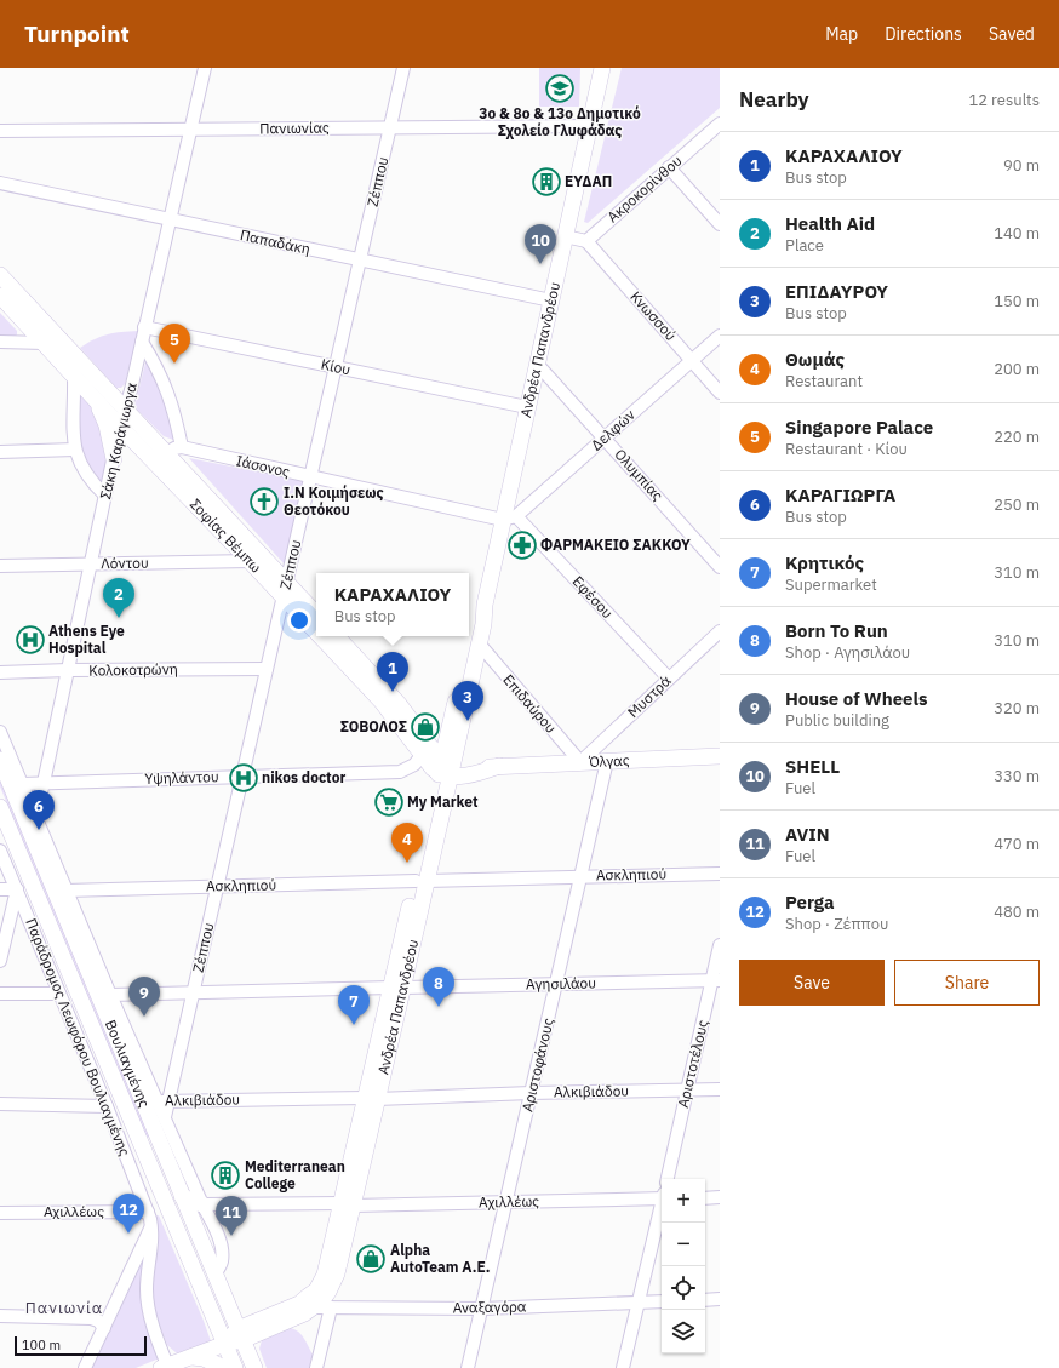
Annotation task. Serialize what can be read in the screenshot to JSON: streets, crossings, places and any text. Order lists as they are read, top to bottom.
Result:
{
  "streets": {
    "main road": [
      "Ανδρέα Παπανδρέου",
      "Σοφίας Βέμπω",
      "Όλγας",
      "Βουλιαγμένης"
    ],
    "street": [
      "Πανιωνίας",
      "Ζέππου",
      "Ακροκορίνθου",
      "Παπαδάκη",
      "Κνωσσού",
      "Κίου",
      "Δελφών",
      "Σάκη Καράγιωργα",
      "Ιάσονος",
      "Ολυμπίας",
      "Λόντου",
      "Εφέσου",
      "Κολοκοτρώνη",
      "Μυστρά",
      "Επιδαύρου",
      "Υψηλάντου",
      "Ασκληπιού",
      "Αγησιλάου",
      "Παράδρομος Λεωφόρου Βουλιαγμένης",
      "Αριστοτέλους",
      "Αριστοφάνους",
      "Αλκιβιάδου",
      "Αχιλλέως",
      "Αναξαγόρα"
    ]
  },
  "crossings": [
    ["Πανιωνίας", "Ζέππου"],
    ["Πανιωνίας", "Ανδρέα Παπανδρέου"],
    ["Πανιωνίας", "Σάκη Καράγιωργα"],
    ["Ζέππου", "Παπαδάκη"],
    ["Ζέππου", "Κίου"],
    ["Ζέππου", "Ιάσονος"],
    ["Ζέππου", "Σοφίας Βέμπω"],
    ["Ζέππου", "Κολοκοτρώνη"],
    ["Ζέππου", "Υψηλάντου"],
    ["Ζέππου", "Ασκληπιού"],
    ["Ζέππου", "Αγησιλάου"],
    ["Ζέππου", "Αλκιβιάδου"],
    ["Ακροκορίνθου", "Κνωσσού"],
    ["Παπαδάκη", "Ανδρέα Παπανδρέου"],
    ["Παπαδάκη", "Σάκη Καράγιωργα"],
    ["Κνωσσού", "Δελφών"],
    ["Ανδρέα Παπανδρέου", "Κίου"],
    ["Ανδρέα Παπανδρέου", "Δελφών"],
    ["Ανδρέα Παπανδρέου", "Ιάσονος"],
    ["Ανδρέα Παπανδρέου", "Ολυμπίας"],
    ["Ανδρέα Παπανδρέου", "Σοφίας Βέμπω"],
    ["Ανδρέα Παπανδρέου", "Εφέσου"],
    ["Ανδρέα Παπανδρέου", "Επιδαύρου"],
    ["Ανδρέα Παπανδρέου", "Όλγας"],
    ["Ανδρέα Παπανδρέου", "Ασκληπιού"],
    ["Ανδρέα Παπανδρέου", "Αγησιλάου"],
    ["Ανδρέα Παπανδρέου", "Παράδρομος Λεωφόρου Βουλιαγμένης"],
    ["Ανδρέα Παπανδρέου", "Βουλιαγμένης"],
    ["Ανδρέα Παπανδρέου", "Αλκιβιάδου"],
    ["Ανδρέα Παπανδρέου", "Αχιλλέως"],
    ["Ανδρέα Παπανδρέου", "Αναξαγόρα"],
    ["Κίου", "Σάκη Καράγιωργα"],
    ["Δελφών", "Ιάσονος"],
    ["Δελφών", "Ολυμπίας"],
    ["Δελφών", "Εφέσου"],
    ["Σάκη Καράγιωργα", "Σοφίας Βέμπω"],
    ["Σάκη Καράγιωργα", "Λόντου"],
    ["Σάκη Καράγιωργα", "Κολοκοτρώνη"],
    ["Σάκη Καράγιωργα", "Υψηλάντου"],
    ["Ιάσονος", "Εφέσου"],
    ["Σοφίας Βέμπω", "Λόντου"],
    ["Σοφίας Βέμπω", "Όλγας"],
    ["Σοφίας Βέμπω", "Υψηλάντου"],
    ["Εφέσου", "Μυστρά"],
    ["Μυστρά", "Επιδαύρου"],
    ["Μυστρά", "Όλγας"],
    ["Επιδαύρου", "Όλγας"],
    ["Όλγας", "Αριστοφάνους"],
    ["Ασκληπιού", "Αριστοφάνους"],
    ["Αγησιλάου", "Αριστοτέλους"],
    ["Αγησιλάου", "Αριστοφάνους"],
    ["Παράδρομος Λεωφόρου Βουλιαγμένης", "Αχιλλέως"],
    ["Αριστοτέλους", "Αλκιβιάδου"],
    ["Αριστοτέλους", "Αναξαγόρα"],
    ["Αριστοφάνους", "Αλκιβιάδου"],
    ["Αριστοφάνους", "Αχιλλέως"],
    ["Αριστοφάνους", "Αναξαγόρα"]
  ],
  "districts": ["Πανιωνία"],
  "places": {
    "school or university": ["3ο & 8ο & 13ο Δημοτικό Σχολείο Γλυφάδας"],
    "building": ["ΕΥΔΑΠ", "Mediterranean College"],
    "church": ["Ι.Ν Κοιμήσεως Θεοτόκου"],
    "pharmacy": ["ΦΑΡΜΑΚΕΙΟ ΣΑΚΚΟΥ"],
    "hospital": ["Athens Eye Hospital", "nikos doctor"],
    "shop": ["ΣΟΒΟΛΟΣ", "Alpha AutoTeam Α.Ε."],
    "supermarket": ["My Market"]
  },
  "scale_bar": "100 m",
  "page": {
    "header": "Turnpoint",
    "nav": ["Map", "Directions", "Saved"],
    "heading": ["Nearby", "12 results"],
    "list": [
      {
        "mark": "1",
        "name": "ΚΑΡΑΧΑΛΙΟΥ",
        "note": "Bus stop",
        "value": "90 m"
      },
      {
        "mark": "2",
        "name": "Health Aid",
        "note": "Place",
        "value": "140 m"
      },
      {
        "mark": "3",
        "name": "ΕΠΙΔΑΥΡΟΥ",
        "note": "Bus stop",
        "value": "150 m"
      },
      {
        "mark": "4",
        "name": "Θωμάς",
        "note": "Restaurant",
        "value": "200 m"
      },
      {
        "mark": "5",
        "name": "Singapore Palace",
        "note": "Restaurant · Κίου",
        "value": "220 m"
      },
      {
        "mark": "6",
        "name": "ΚΑΡΑΓΙΩΡΓΑ",
        "note": "Bus stop",
        "value": "250 m"
      },
      {
        "mark": "7",
        "name": "Κρητικός",
        "note": "Supermarket",
        "value": "310 m"
      },
      {
        "mark": "8",
        "name": "Born To Run",
        "note": "Shop · Αγησιλάου",
        "value": "310 m"
      },
      {
        "mark": "9",
        "name": "House of Wheels",
        "note": "Public building",
        "value": "320 m"
      },
      {
        "mark": "10",
        "name": "SHELL",
        "note": "Fuel",
        "value": "330 m"
      },
      {
        "mark": "11",
        "name": "AVIN",
        "note": "Fuel",
        "value": "470 m"
      },
      {
        "mark": "12",
        "name": "Perga",
        "note": "Shop · Ζέππου",
        "value": "480 m"
      }
    ],
    "pins": [
      "10",
      "5",
      "2",
      "1",
      "3",
      "6",
      "4",
      "8",
      "9",
      "7",
      "12",
      "11"
    ],
    "popup": ["ΚΑΡΑΧΑΛΙΟΥ", "Bus stop"],
    "buttons": ["Save", "Share"],
    "map_buttons": ["+", "−"],
    "scale": "100 m"
  }
}
